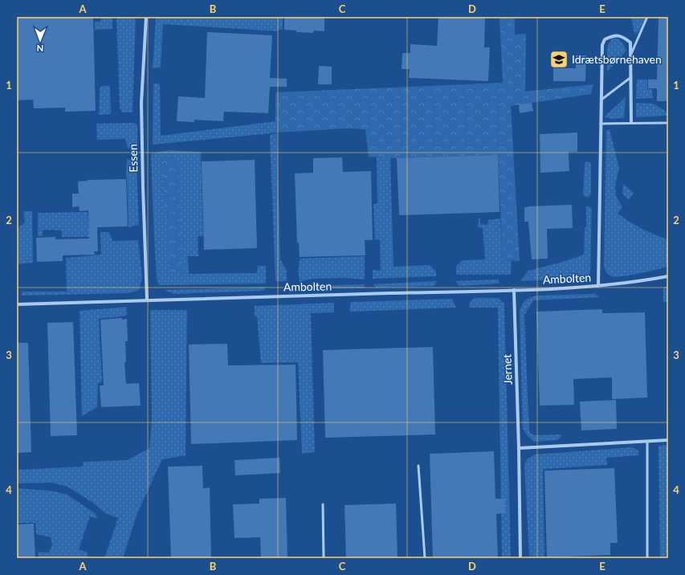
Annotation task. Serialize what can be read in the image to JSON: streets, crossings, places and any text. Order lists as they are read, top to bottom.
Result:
{
  "streets": {
    "street": ["Essen", "Ambolten", "Jernet"]
  },
  "crossings": [
    ["Essen", "Ambolten"],
    ["Ambolten", "Jernet"]
  ],
  "places": {
    "school or university": ["Idrætsbørnehaven"]
  },
  "north": "bottom",
  "grid": {
    "columns": [
      "A",
      "B",
      "C",
      "D",
      "E"
    ],
    "rows": [
      "1",
      "2",
      "3",
      "4"
    ]
  }
}
